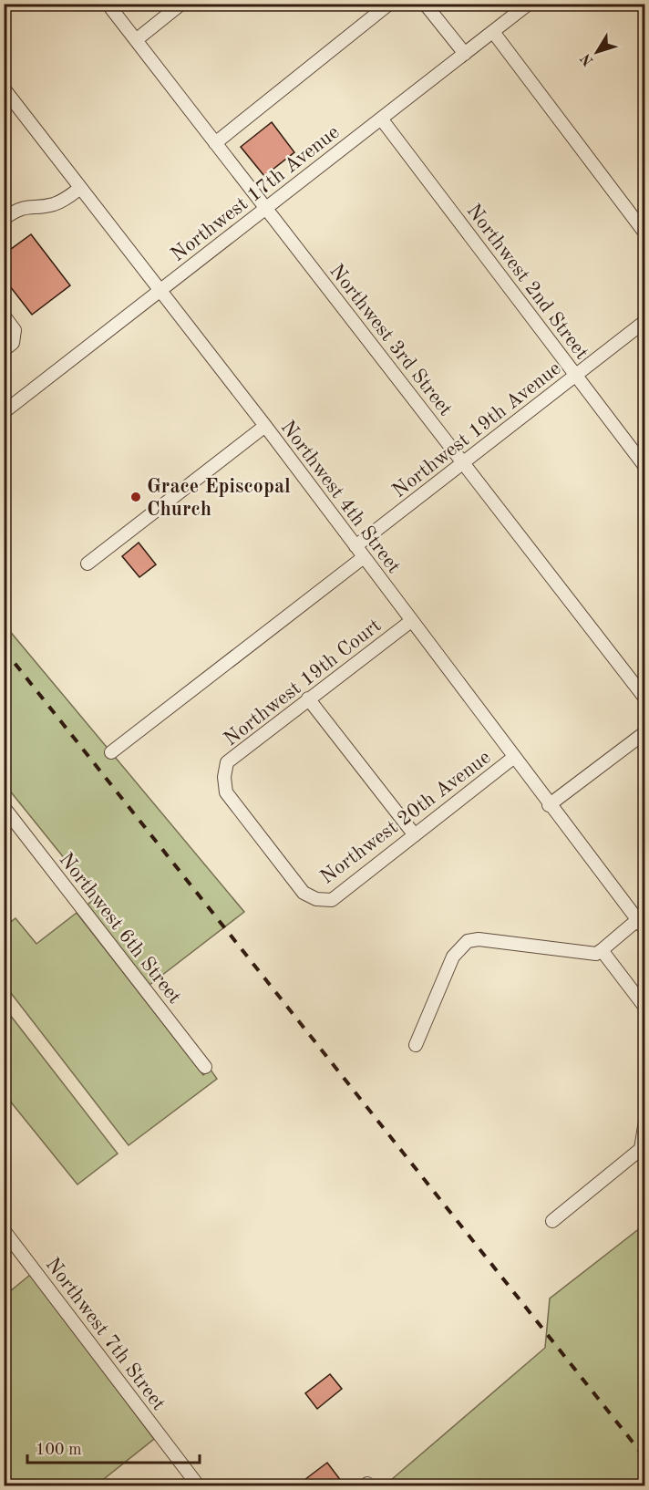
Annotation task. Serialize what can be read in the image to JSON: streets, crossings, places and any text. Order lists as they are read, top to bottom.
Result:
{
  "streets": {
    "street": [
      "Northwest 17th Avenue",
      "Northwest 2nd Street",
      "Northwest 3rd Street",
      "Northwest 19th Avenue",
      "Northwest 4th Street",
      "Northwest 19th Court",
      "Northwest 20th Avenue",
      "Northwest 6th Street",
      "Northwest 7th Street"
    ]
  },
  "crossings": [
    ["Northwest 17th Avenue", "Northwest 2nd Street"],
    ["Northwest 17th Avenue", "Northwest 3rd Street"],
    ["Northwest 17th Avenue", "Northwest 4th Street"],
    ["Northwest 2nd Street", "Northwest 19th Avenue"],
    ["Northwest 3rd Street", "Northwest 19th Avenue"],
    ["Northwest 19th Avenue", "Northwest 4th Street"],
    ["Northwest 4th Street", "Northwest 19th Court"],
    ["Northwest 4th Street", "Northwest 20th Avenue"],
    ["Northwest 19th Court", "Northwest 20th Avenue"]
  ],
  "places": ["Grace Episcopal Church"],
  "scale_bar": "100 m",
  "north": "bottom left"
}
